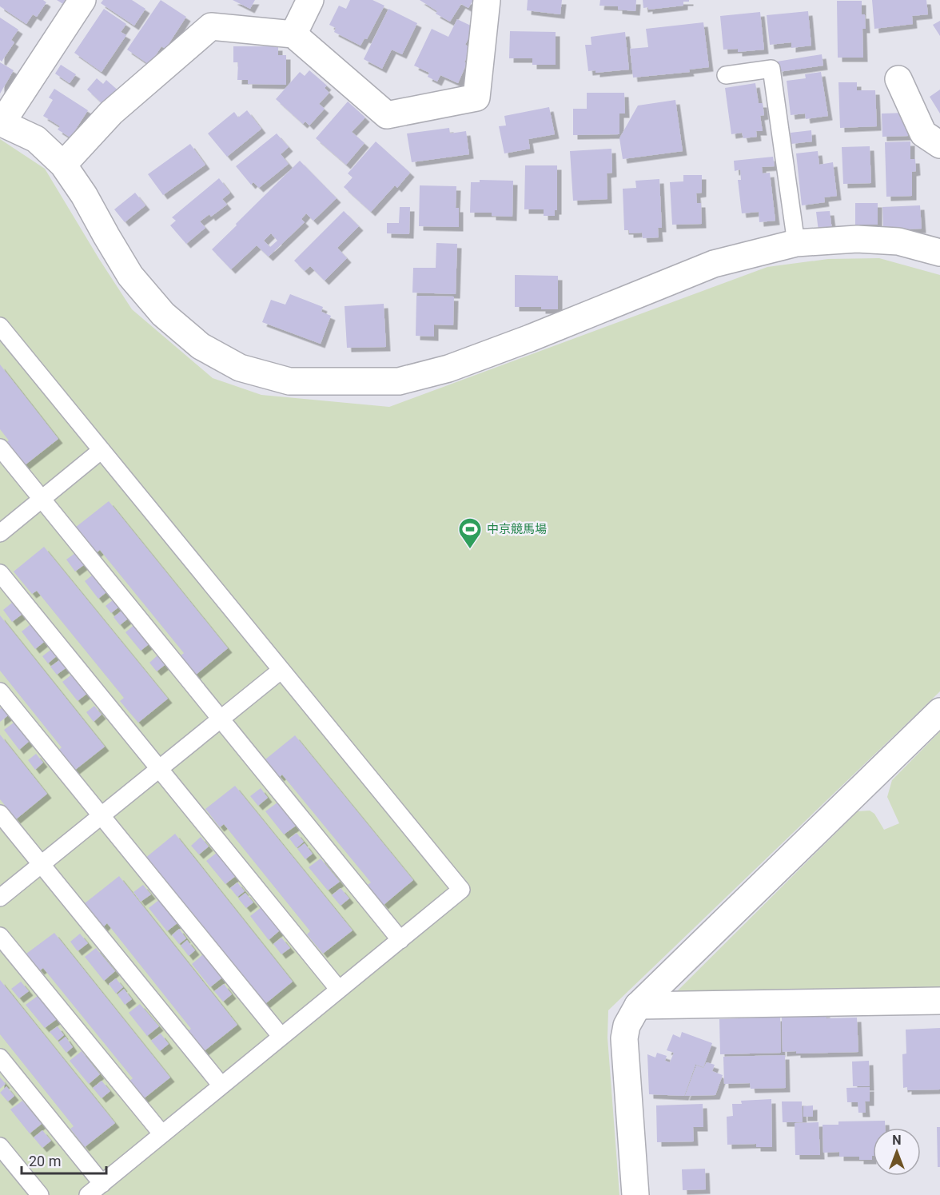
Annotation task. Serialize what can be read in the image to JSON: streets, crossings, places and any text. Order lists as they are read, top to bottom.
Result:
{
  "places": {
    "sports": ["中京競馬場"]
  },
  "scale_bar": "20 m",
  "north": "top"
}
